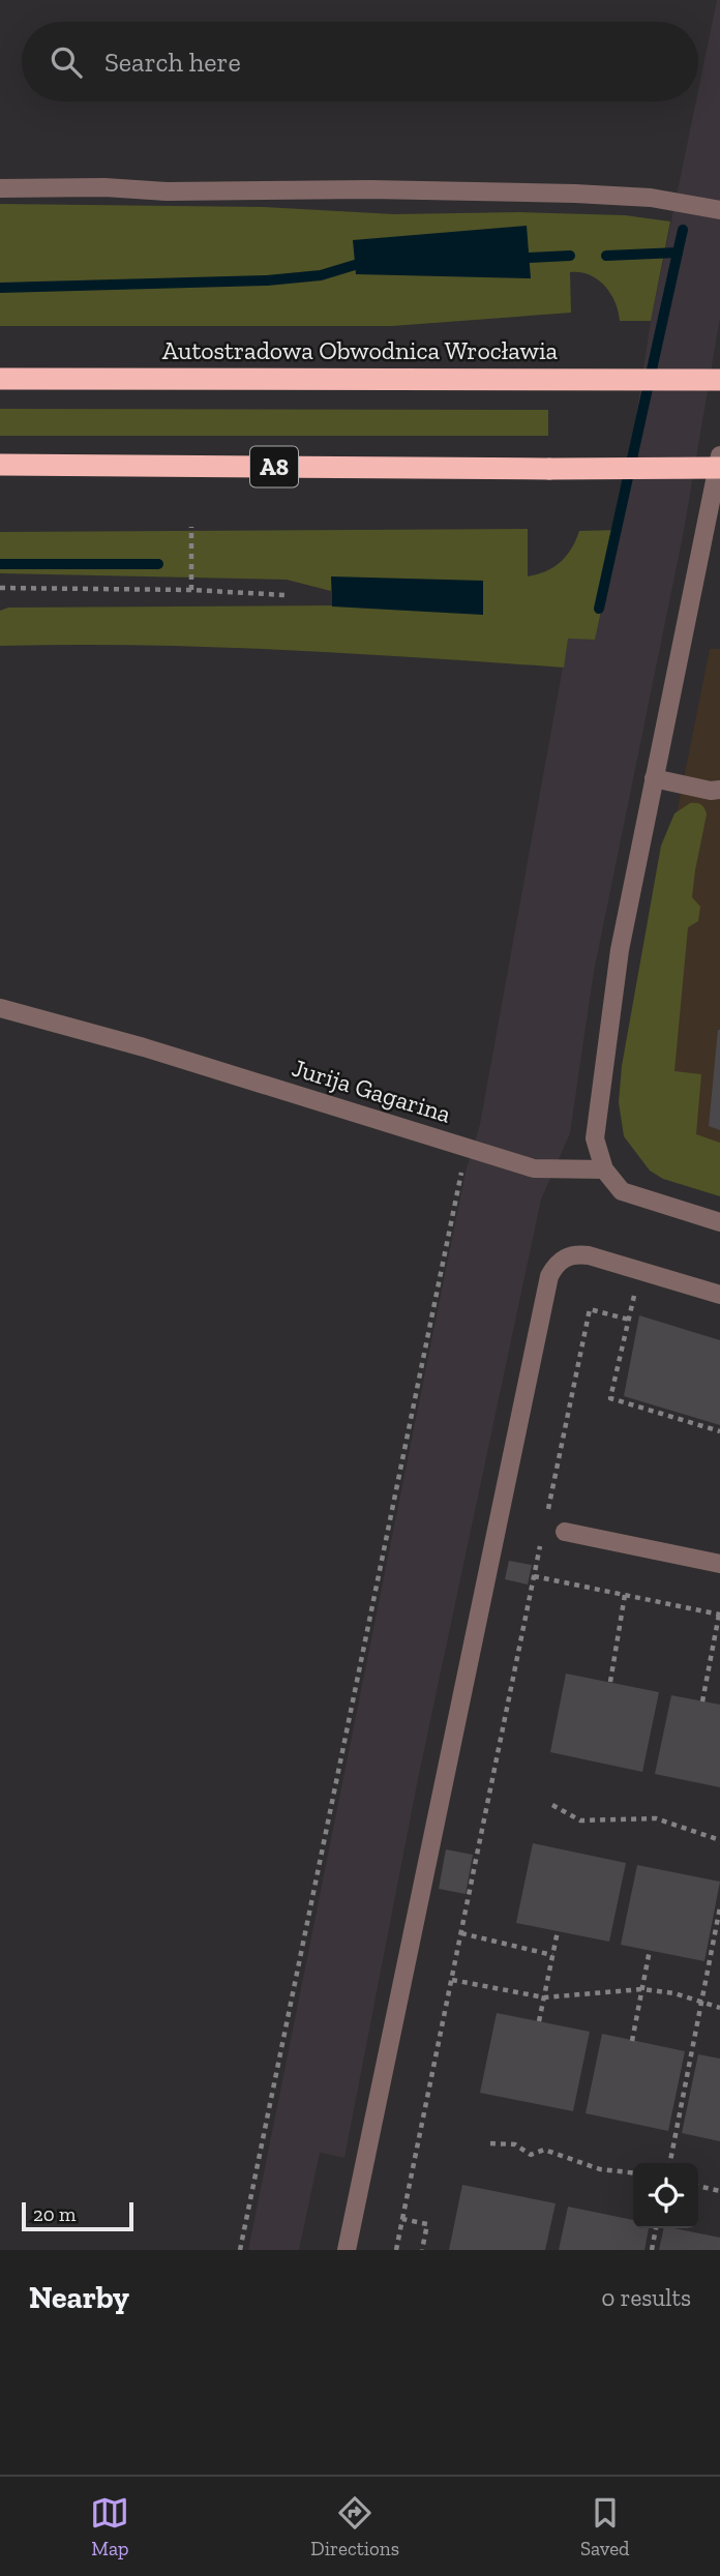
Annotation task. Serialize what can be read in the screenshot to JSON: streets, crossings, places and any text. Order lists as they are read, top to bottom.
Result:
{
  "streets": {
    "highway": ["Autostradowa Obwodnica Wrocławia", "A8"],
    "street": ["Jurija Gagarina"]
  },
  "scale_bar": "20 m",
  "page": {
    "search": "Search here",
    "scale": "20 m",
    "heading": ["Nearby", "0 results"],
    "nav": ["Map", "Directions", "Saved"]
  }
}
